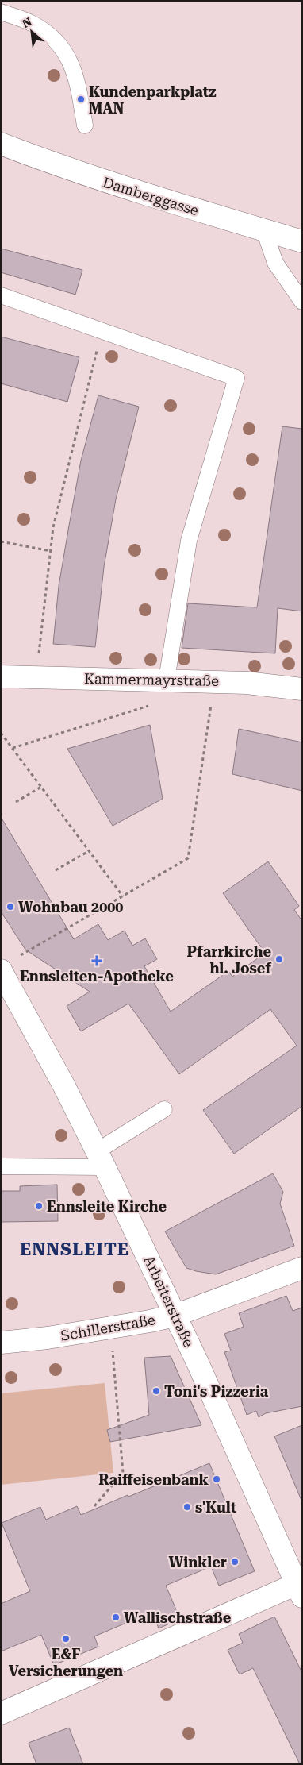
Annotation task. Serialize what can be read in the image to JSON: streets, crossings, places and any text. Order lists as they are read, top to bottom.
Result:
{
  "streets": {
    "street": [
      "Damberggasse",
      "Kammermayrstraße",
      "Arbeiterstraße",
      "Schillerstraße"
    ]
  },
  "crossings": [
    ["Arbeiterstraße", "Schillerstraße"]
  ],
  "districts": ["ENNSLEITE"],
  "places": {
    "other": [
      "Kundenparkplatz MAN",
      "Wohnbau 2000",
      "Pfarrkirche hl. Josef",
      "Ennsleite Kirche",
      "Toni's Pizzeria",
      "Raiffeisenbank",
      "s'Kult",
      "Winkler",
      "Wallischstraße",
      "E&F Versicherungen"
    ],
    "health": ["Ennsleiten-Apotheke"]
  },
  "north": "top left"
}
